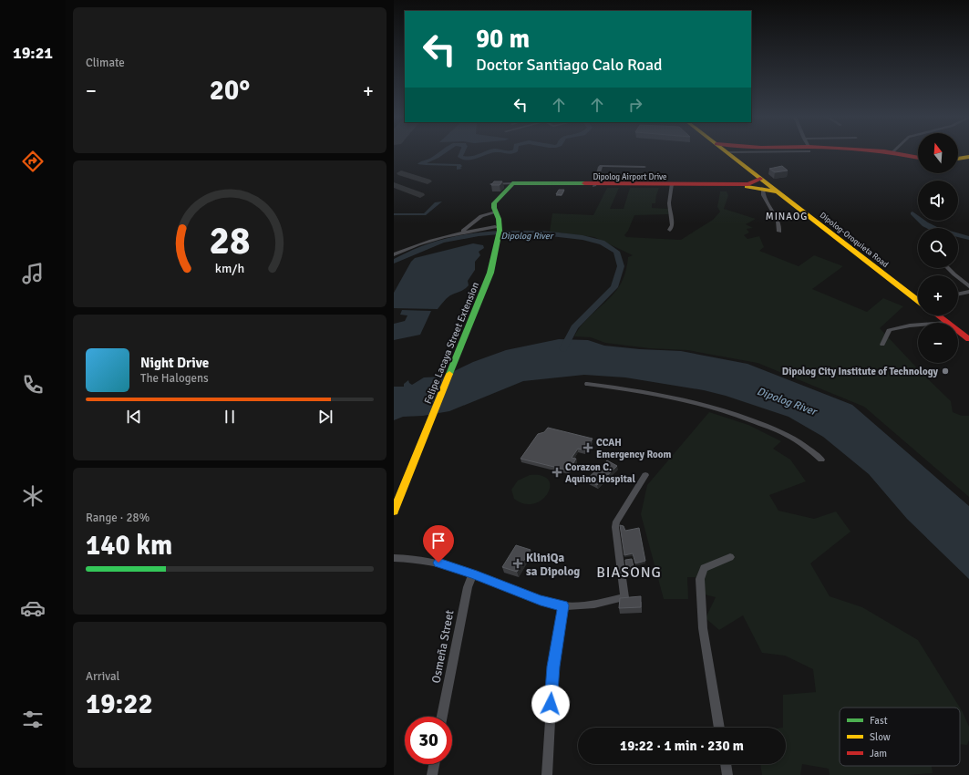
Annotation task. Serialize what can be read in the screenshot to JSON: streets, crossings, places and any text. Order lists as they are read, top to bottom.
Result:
{
  "streets": {
    "main road": ["Dipolog Airport Drive", "Dipolog-Oroquieta Road", "Felipe Lacaya Street Extension"],
    "street": ["Osmeña Street"]
  },
  "crossings": [
    ["Dipolog Airport Drive", "Dipolog-Oroquieta Road"],
    ["Dipolog Airport Drive", "Felipe Lacaya Street Extension"]
  ],
  "districts": ["MINAOG", "BIASONG"],
  "water": ["Dipolog River"],
  "places": {
    "other": ["Dipolog City Institute of Technology"],
    "health": ["CCAH Emergency Room", "Corazon C. Aquino Hospital", "KliniQa sa Dipolog"]
  },
  "legend": ["Fast", "Slow", "Jam"],
  "north": "top",
  "page": {
    "tabs": "19:21",
    "tile": [
      "Climate",
      ["Range · 28%", "140 km"],
      ["Arrival", "19:22"]
    ],
    "turn": ["90 m", "Doctor Santiago Calo Road"],
    "heat": ["−", "20°", "+"],
    "map_buttons": ["+", "−"],
    "song": ["Night Drive", "The Halogens"],
    "limit": "30",
    "trip": "19:22 · 1 min · 230 m",
    "gauge": ["28", "km/h"]
  }
}
